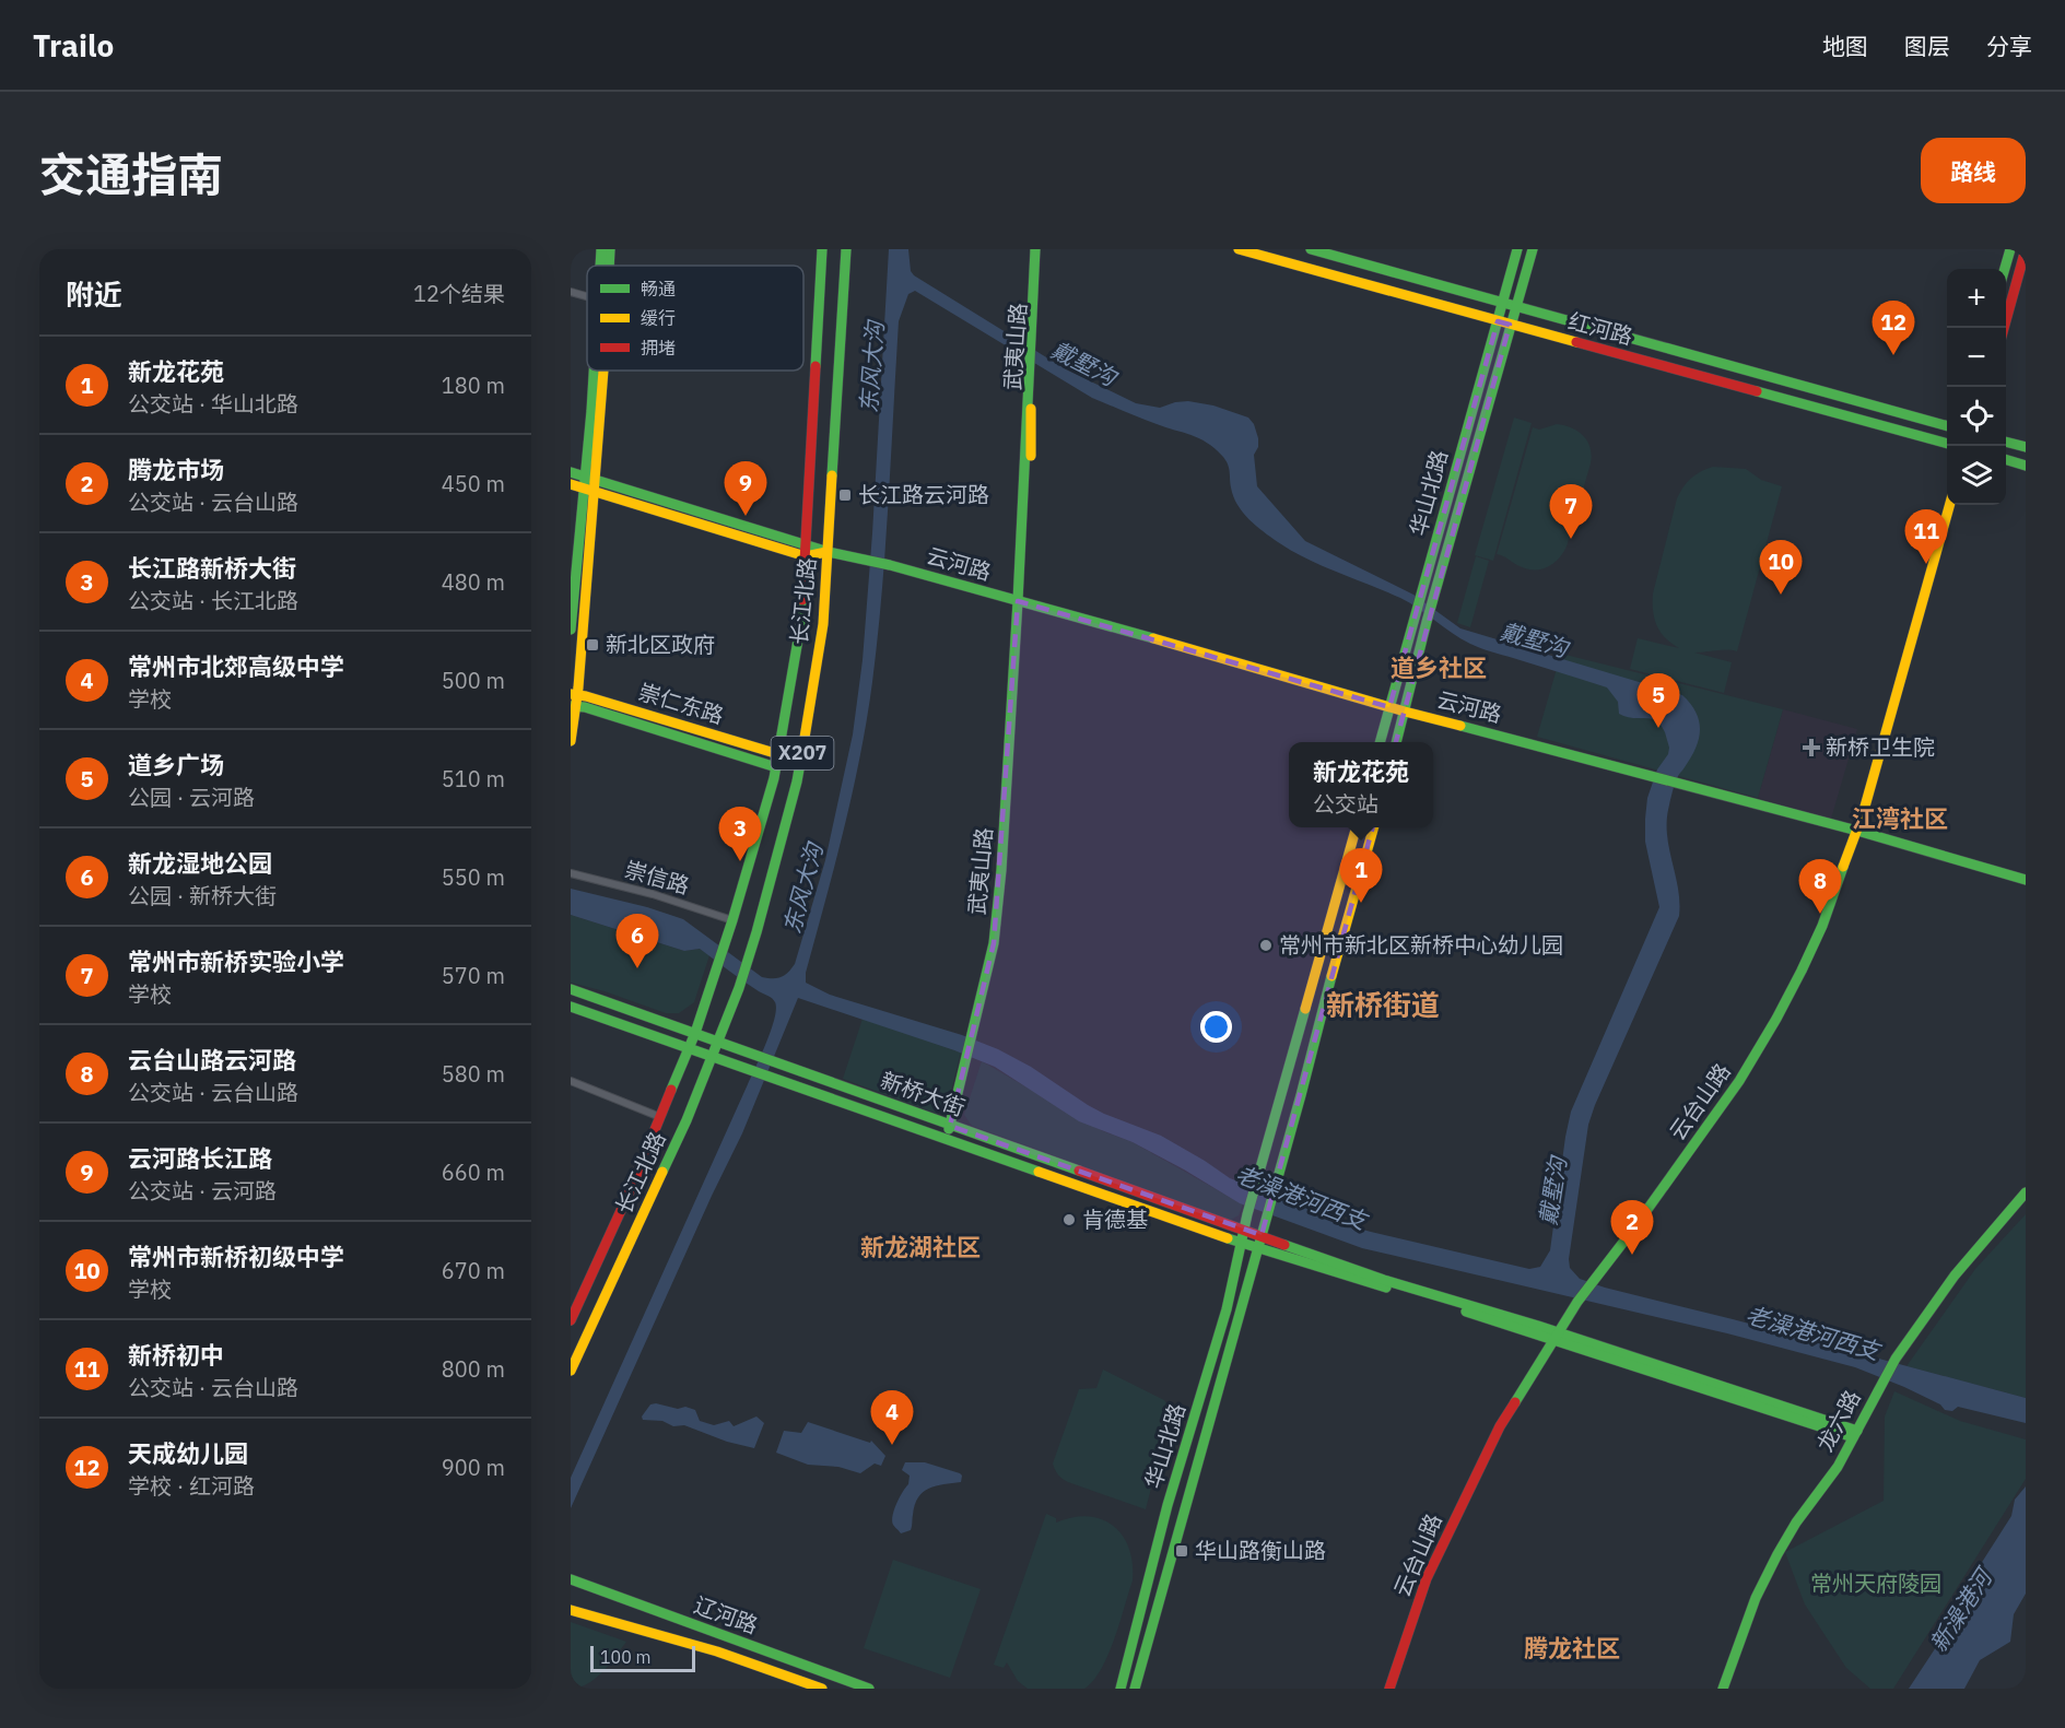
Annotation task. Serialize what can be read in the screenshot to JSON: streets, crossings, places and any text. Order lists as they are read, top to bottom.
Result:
{
  "streets": {
    "street": [
      "红河路",
      "武夷山路",
      "华山北路",
      "云河路",
      "长江北路",
      "崇仁东路",
      "X207",
      "崇信路",
      "新桥大街",
      "云台山路",
      "龙六路",
      "辽河路"
    ]
  },
  "crossings": [
    ["红河路", "华山北路"],
    ["武夷山路", "云河路"],
    ["武夷山路", "新桥大街"],
    ["华山北路", "云河路"],
    ["华山北路", "新桥大街"],
    ["云河路", "长江北路"],
    ["云河路", "云台山路"],
    ["长江北路", "崇仁东路"],
    ["长江北路", "崇信路"],
    ["长江北路", "新桥大街"],
    ["新桥大街", "云台山路"]
  ],
  "districts": [
    "道乡社区",
    "江湾社区",
    "新桥街道",
    "新龙湖社区",
    "腾龙社区"
  ],
  "water": [
    "戴墅沟",
    "东风大沟",
    "老澡港河西支",
    "新澡港河"
  ],
  "parks": ["常州天府陵园"],
  "places": {
    "transit": ["长江路云河路", "新北区政府", "华山路衡山路"],
    "health": ["新桥卫生院"],
    "other": ["常州市新北区新桥中心幼儿园", "肯德基"]
  },
  "legend": ["畅通", "缓行", "拥堵"],
  "scale_bar": "100 m",
  "page": {
    "header": "Trailo",
    "nav": ["地图", "图层", "分享"],
    "title": "交通指南",
    "buttons": "路线",
    "heading": ["附近", "12个结果"],
    "map_buttons": ["+", "−"],
    "pins": [
      "12",
      "9",
      "7",
      "11",
      "10",
      "5",
      "3",
      "1",
      "8",
      "6",
      "2",
      "4"
    ],
    "list": [
      {
        "mark": "1",
        "name": "新龙花苑",
        "note": "公交站 · 华山北路",
        "value": "180 m"
      },
      {
        "mark": "2",
        "name": "腾龙市场",
        "note": "公交站 · 云台山路",
        "value": "450 m"
      },
      {
        "mark": "3",
        "name": "长江路新桥大街",
        "note": "公交站 · 长江北路",
        "value": "480 m"
      },
      {
        "mark": "4",
        "name": "常州市北郊高级中学",
        "note": "学校",
        "value": "500 m"
      },
      {
        "mark": "5",
        "name": "道乡广场",
        "note": "公园 · 云河路",
        "value": "510 m"
      },
      {
        "mark": "6",
        "name": "新龙湿地公园",
        "note": "公园 · 新桥大街",
        "value": "550 m"
      },
      {
        "mark": "7",
        "name": "常州市新桥实验小学",
        "note": "学校",
        "value": "570 m"
      },
      {
        "mark": "8",
        "name": "云台山路云河路",
        "note": "公交站 · 云台山路",
        "value": "580 m"
      },
      {
        "mark": "9",
        "name": "云河路长江路",
        "note": "公交站 · 云河路",
        "value": "660 m"
      },
      {
        "mark": "10",
        "name": "常州市新桥初级中学",
        "note": "学校",
        "value": "670 m"
      },
      {
        "mark": "11",
        "name": "新桥初中",
        "note": "公交站 · 云台山路",
        "value": "800 m"
      },
      {
        "mark": "12",
        "name": "天成幼儿园",
        "note": "学校 · 红河路",
        "value": "900 m"
      }
    ],
    "popup": ["新龙花苑", "公交站"],
    "scale": "100 m"
  }
}
